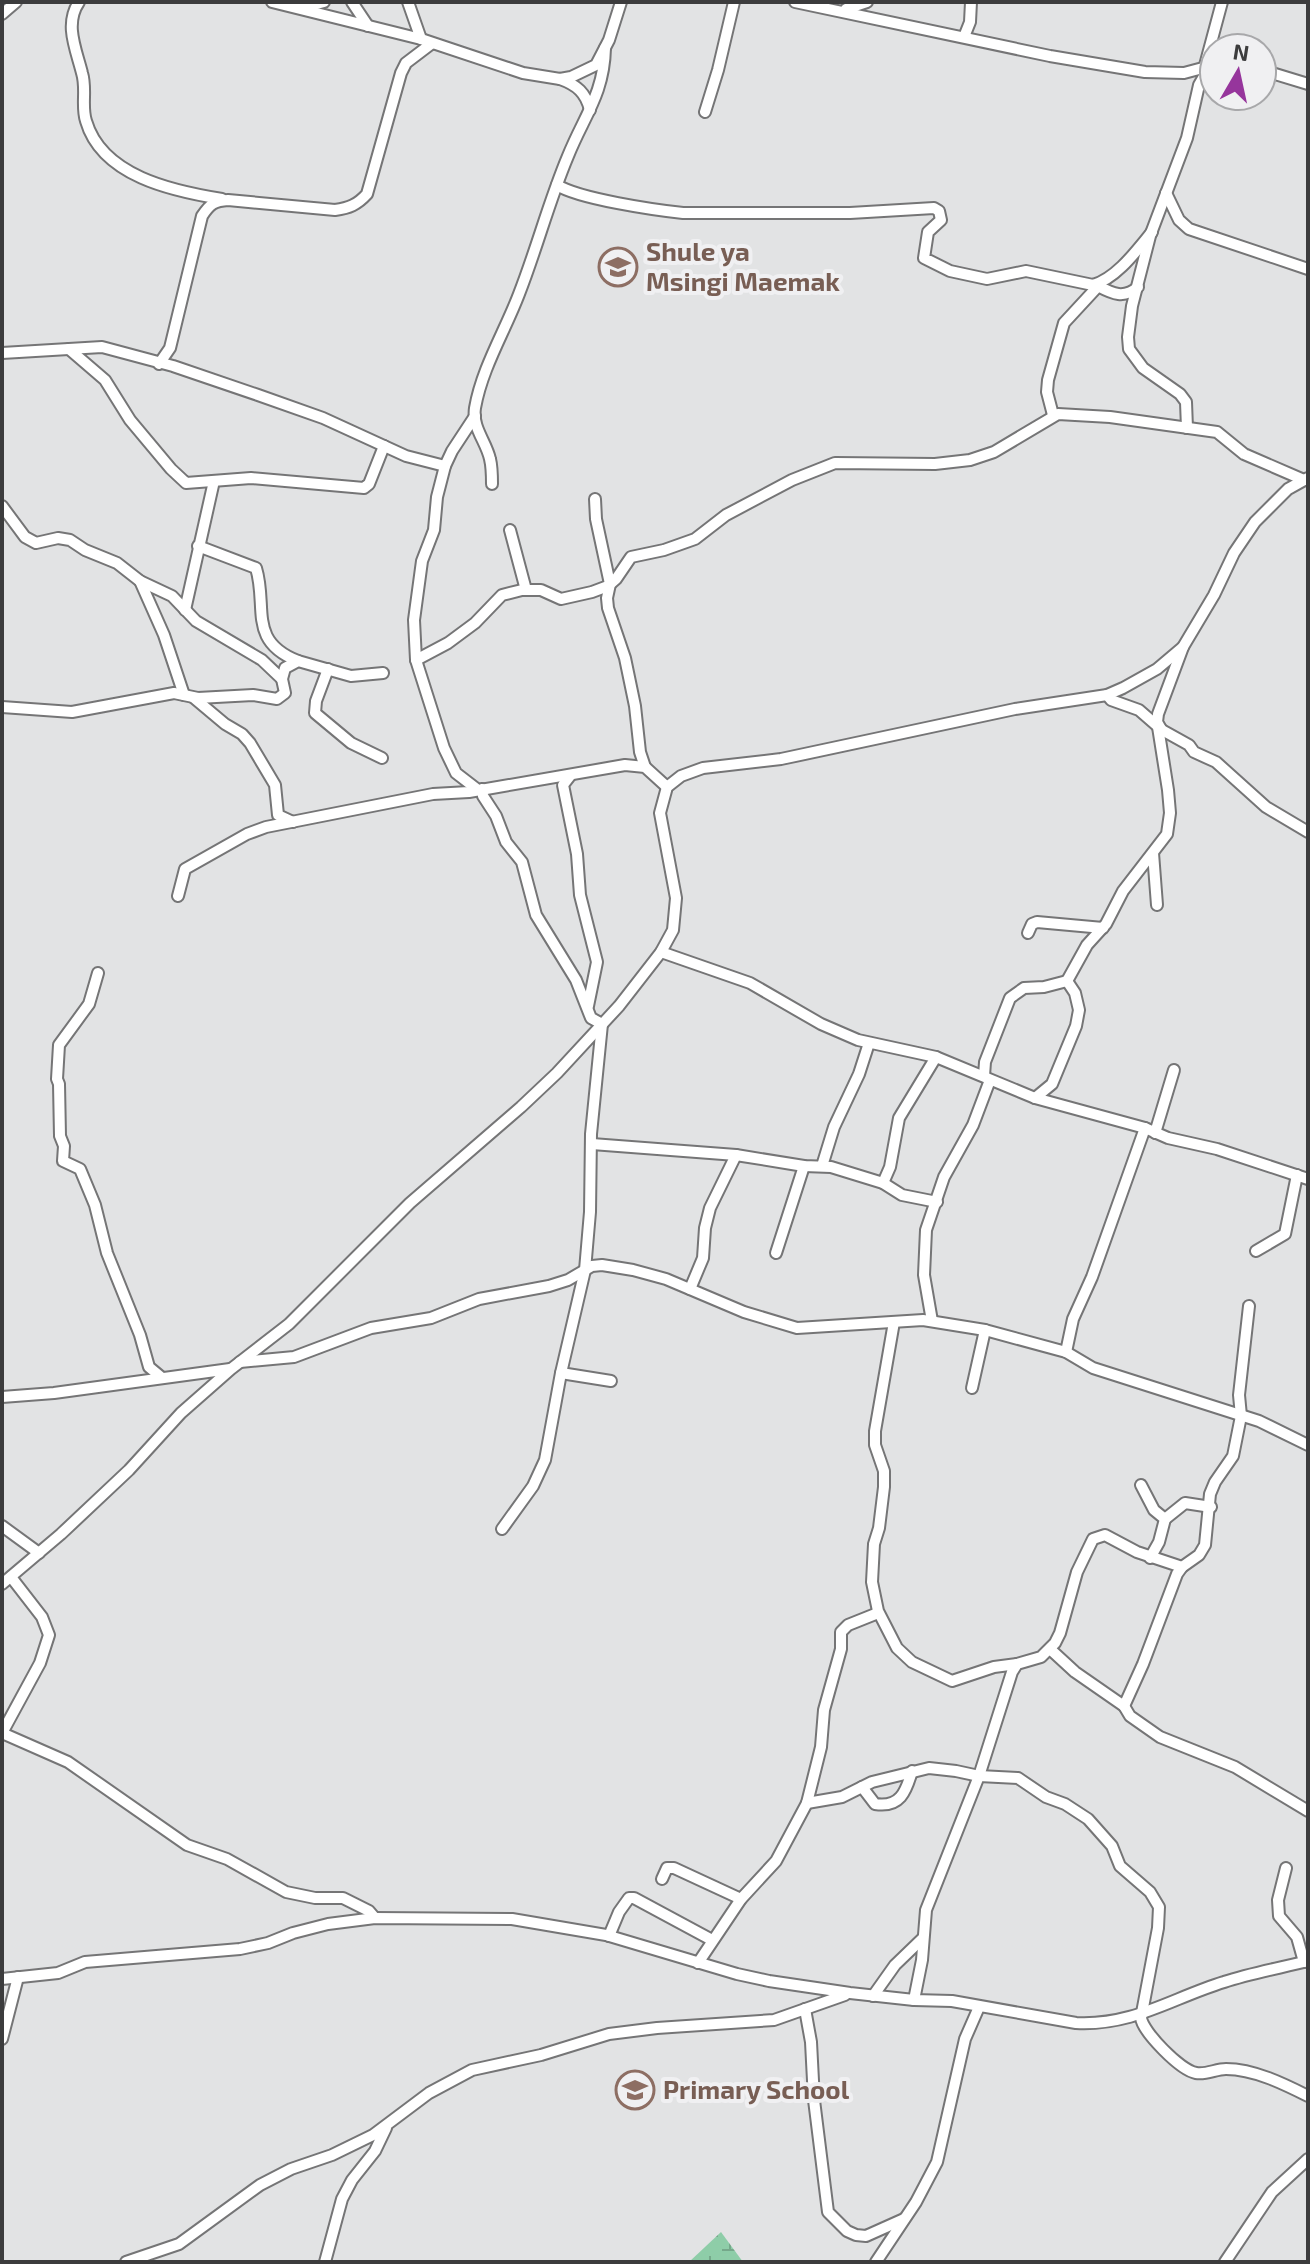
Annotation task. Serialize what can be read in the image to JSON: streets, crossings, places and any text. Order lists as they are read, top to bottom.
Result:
{
  "places": {
    "school or university": ["Shule ya Msingi Maemak", "Primary School"]
  },
  "north": "top"
}
